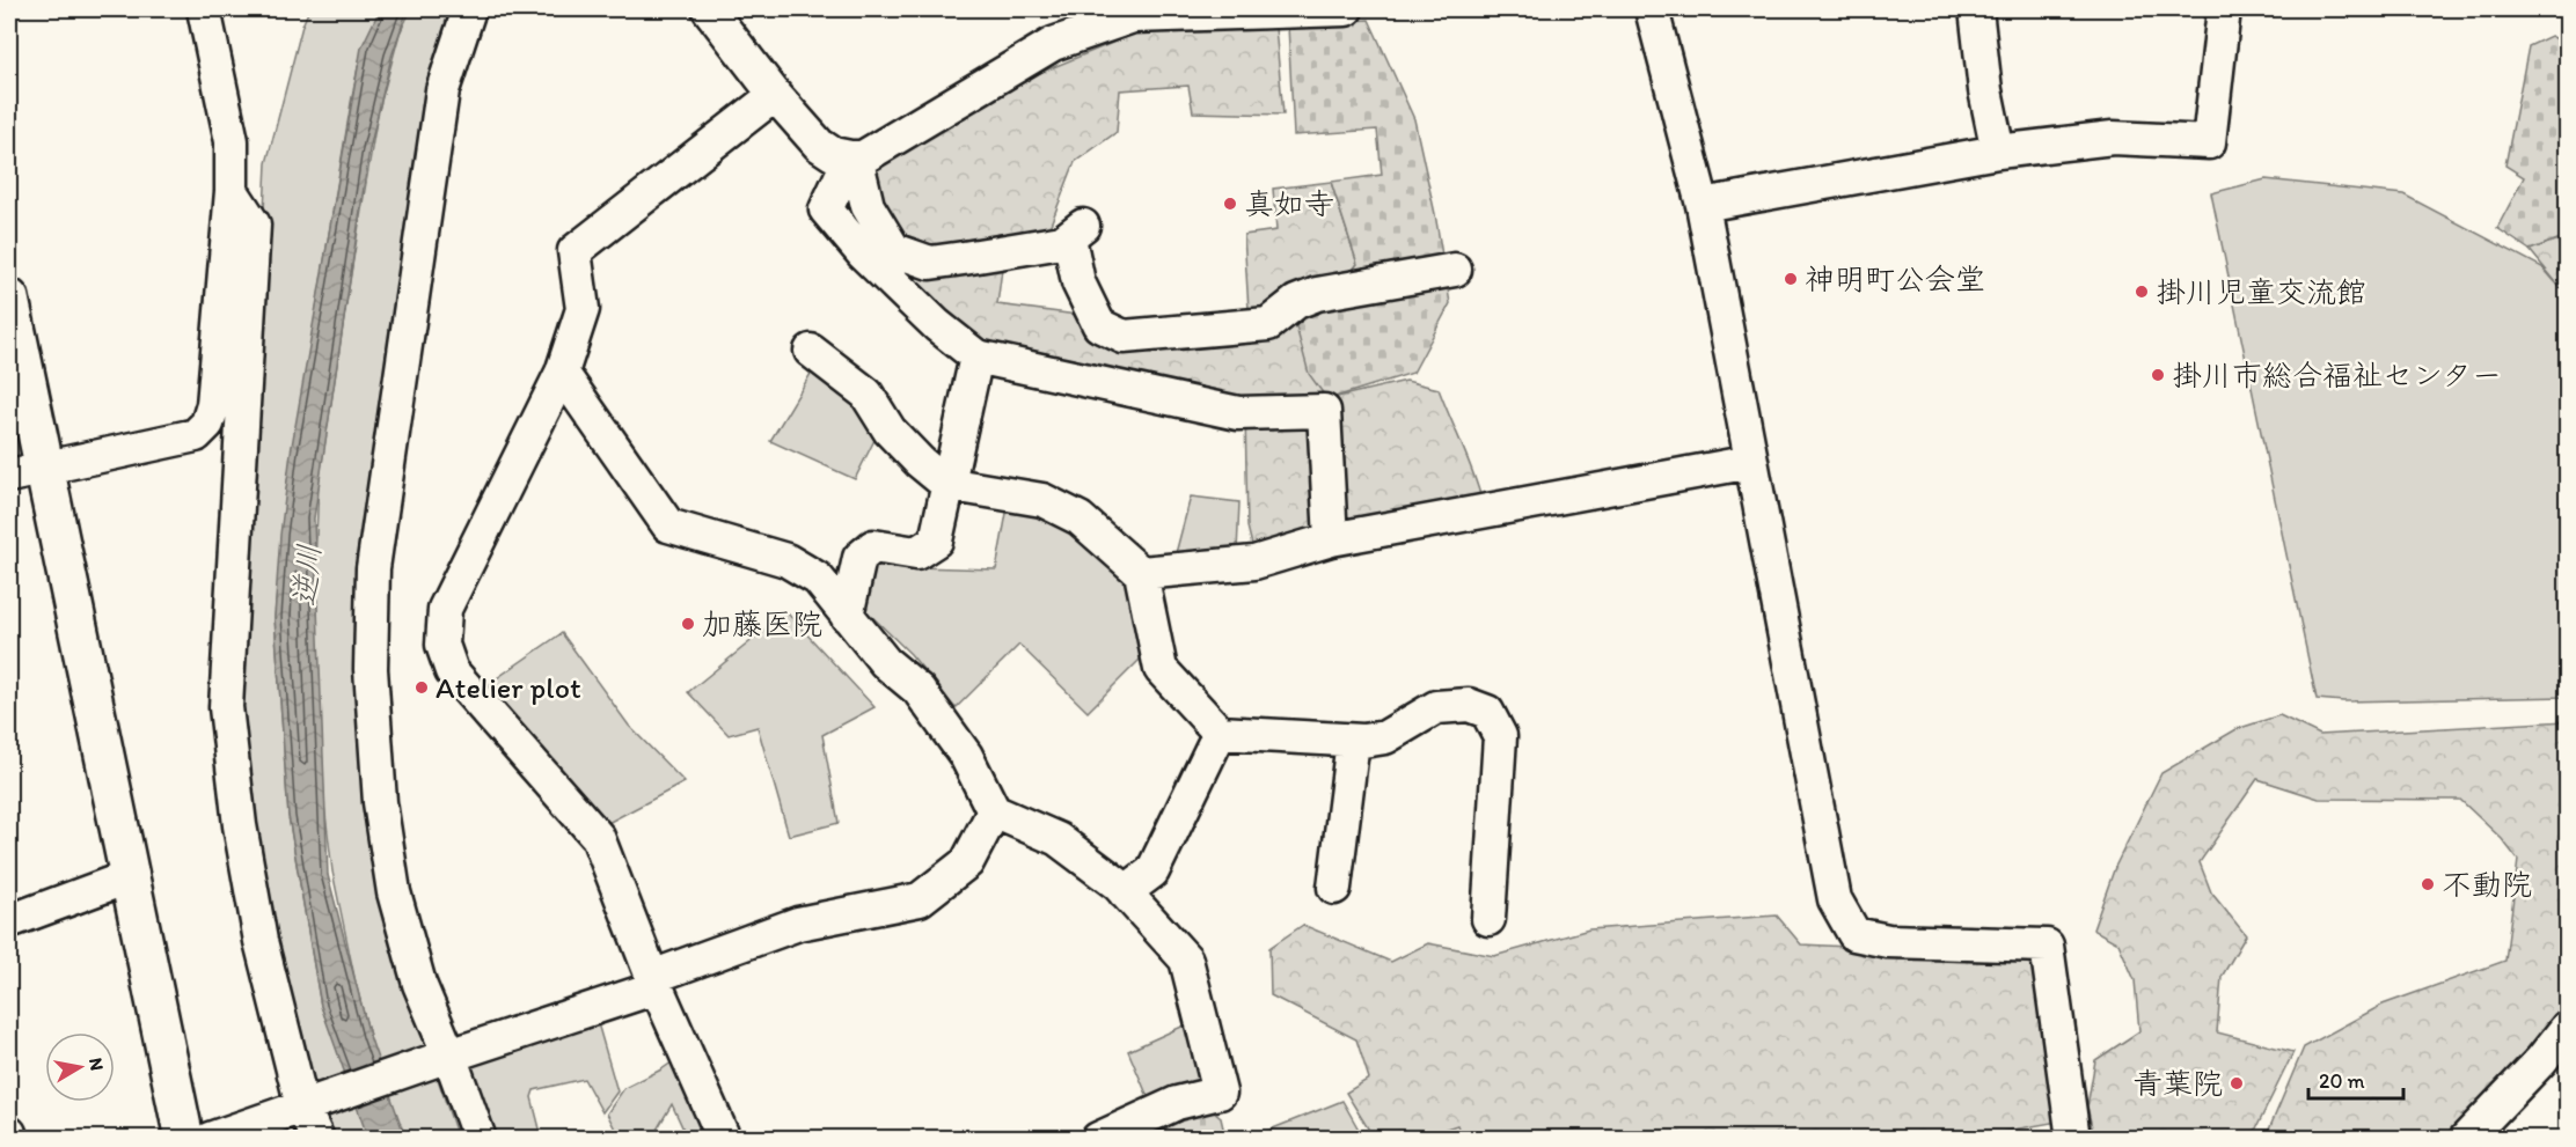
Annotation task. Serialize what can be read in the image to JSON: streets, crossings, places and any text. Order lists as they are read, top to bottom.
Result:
{
  "water": ["逆川"],
  "places": [
    "真如寺",
    "神明町公会堂",
    "掛川児童交流館",
    "掛川市総合福祉センター",
    "加藤医院",
    "Atelier plot",
    "不動院",
    "青葉院"
  ],
  "scale_bar": "20 m",
  "north": "right"
}
